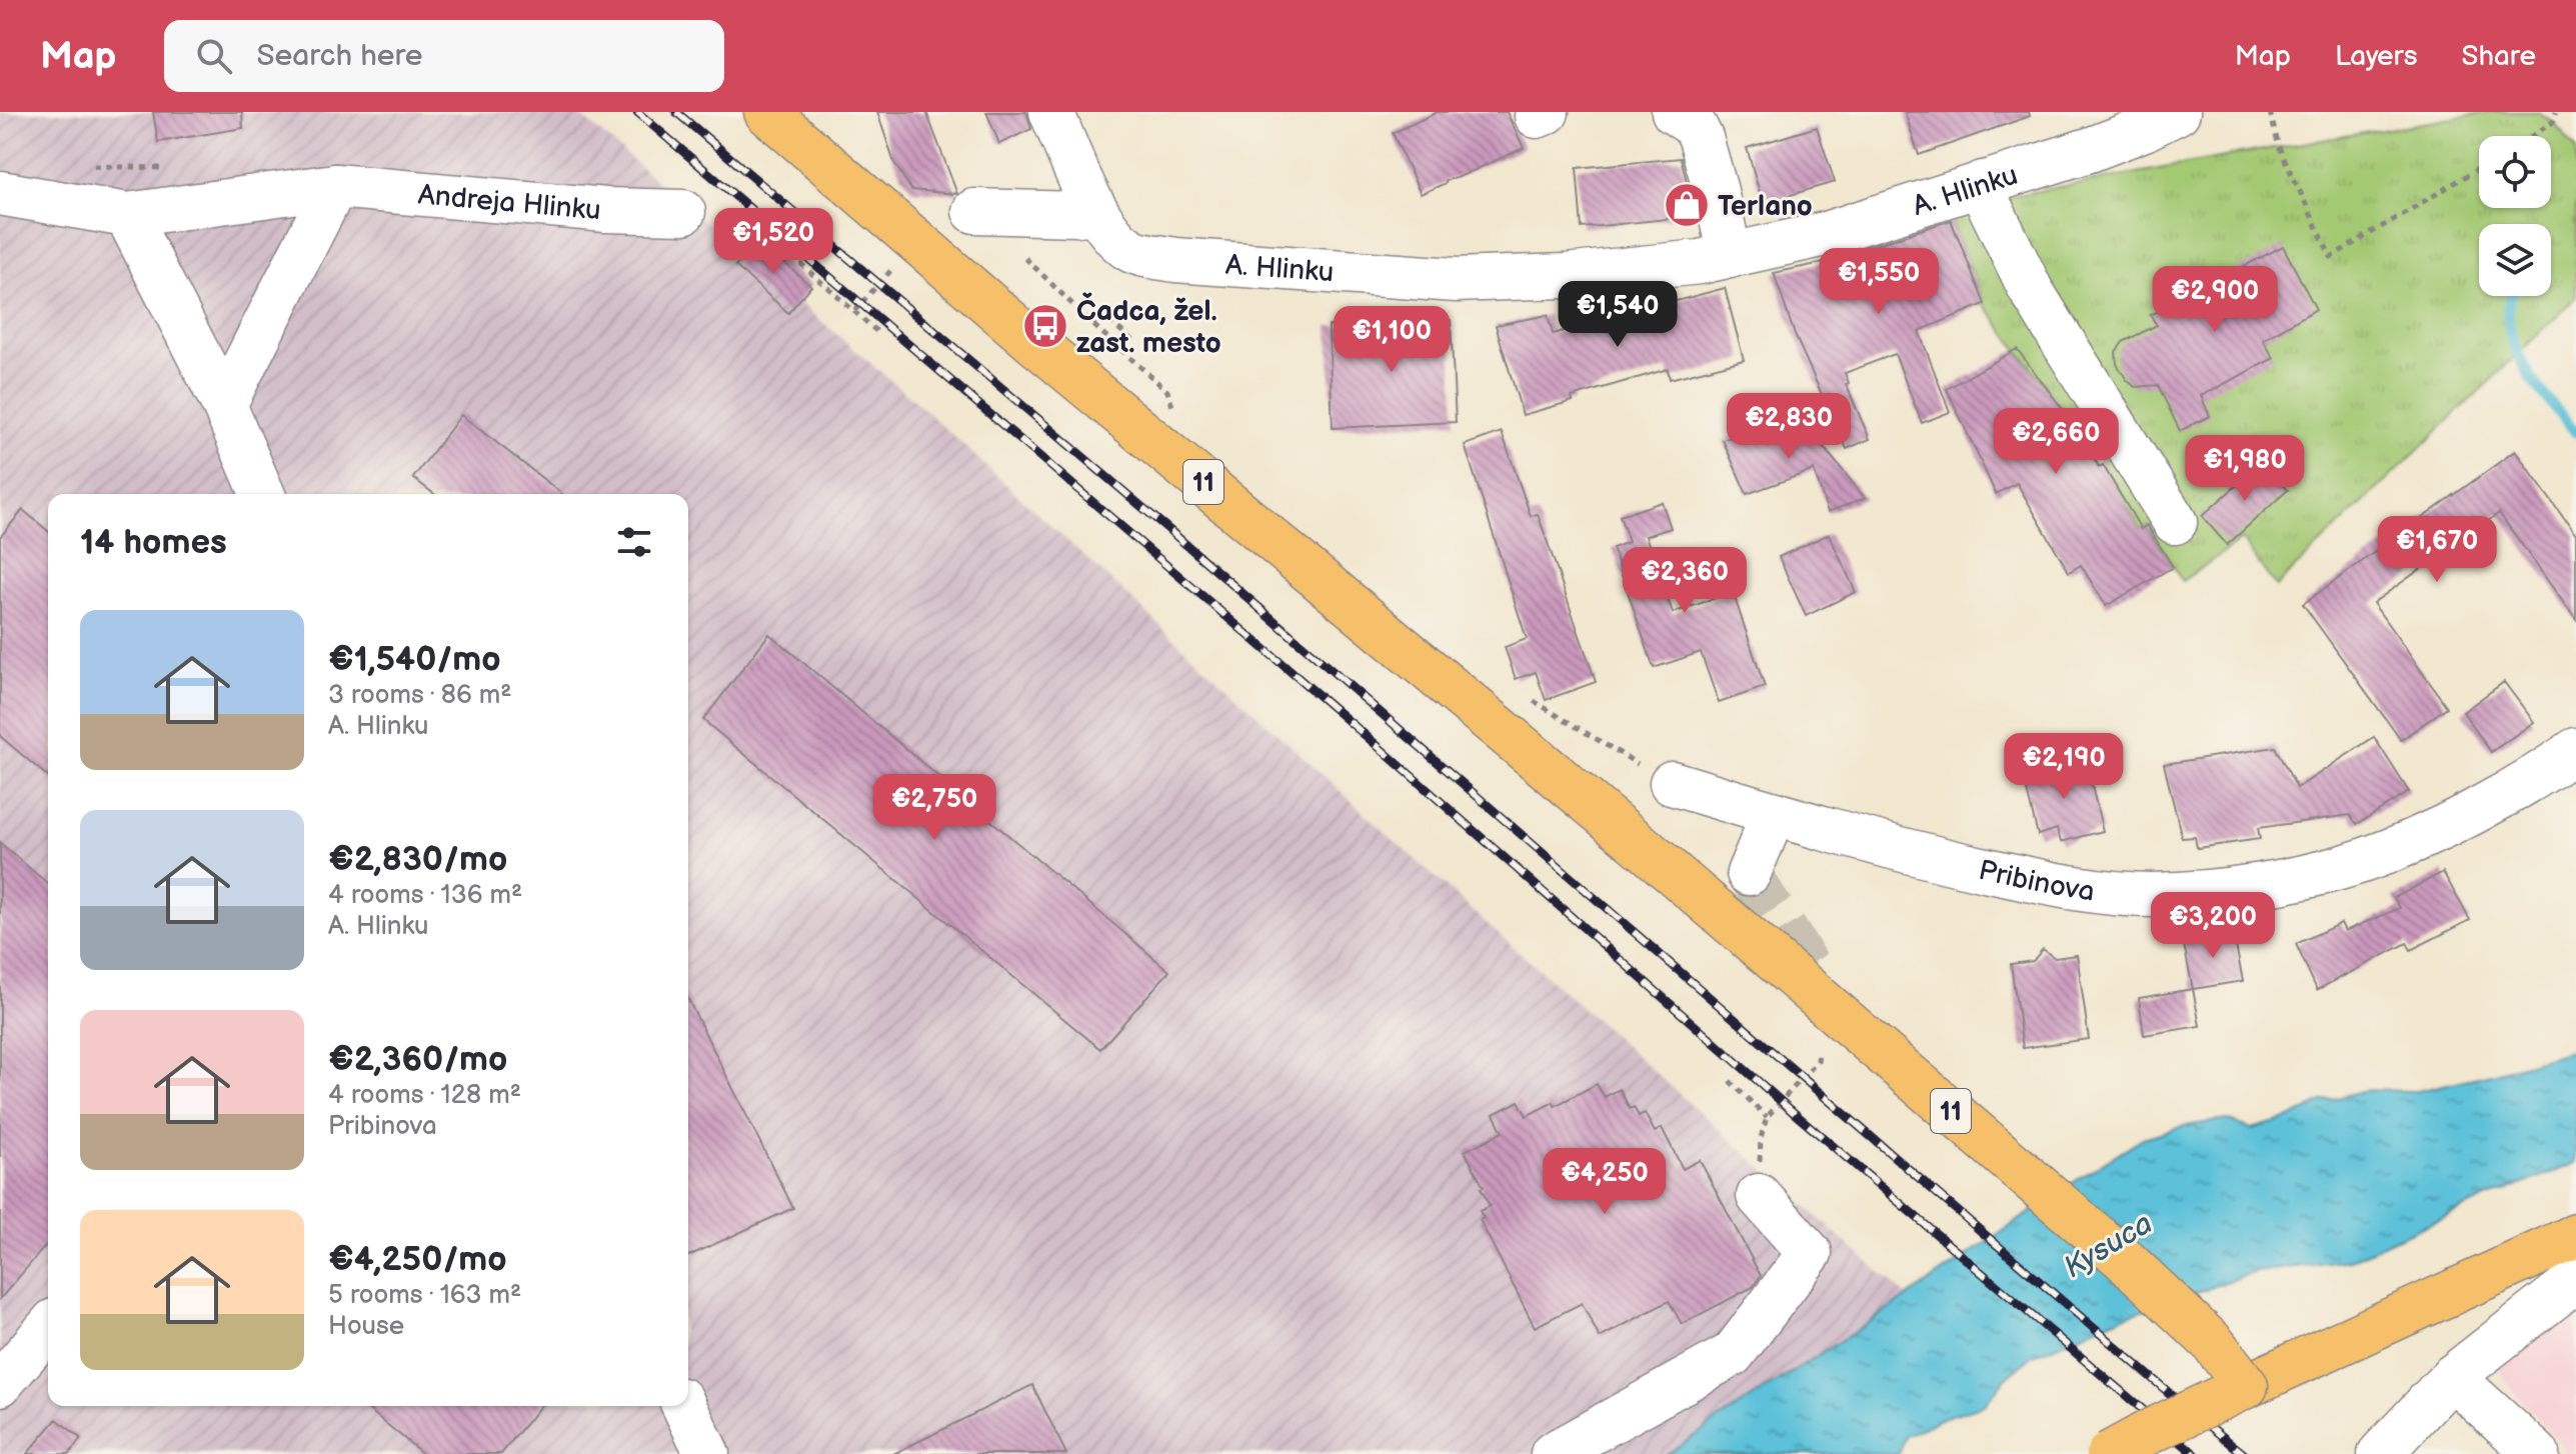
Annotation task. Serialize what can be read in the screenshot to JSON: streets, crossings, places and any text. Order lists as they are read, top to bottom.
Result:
{
  "streets": {
    "main road": ["11"],
    "street": ["A. Hlinku", "Andreja Hlinku", "Pribinova"]
  },
  "water": ["Kysuca"],
  "places": {
    "shop": ["Terlano"],
    "bus stop": ["Čadca, žel. zast. mesto"]
  },
  "page": {
    "header": "Map",
    "search": "Search here",
    "nav": ["Map", "Layers", "Share"],
    "price": [
      "€1,520",
      "€1,550",
      "€2,900",
      "€1,540",
      "€1,100",
      "€2,830",
      "€2,660",
      "€1,980",
      "€1,670",
      "€2,360",
      "€2,190",
      "€2,750",
      "€3,200",
      "€4,250"
    ],
    "heading": "14 homes",
    "list": [
      {
        "name": "€1,540/mo",
        "note": "3 rooms · 86 m² · A. Hlinku"
      },
      {
        "name": "€2,830/mo",
        "note": "4 rooms · 136 m² · A. Hlinku"
      },
      {
        "name": "€2,360/mo",
        "note": "4 rooms · 128 m² · Pribinova"
      },
      {
        "name": "€4,250/mo",
        "note": "5 rooms · 163 m² · House"
      }
    ]
  }
}
